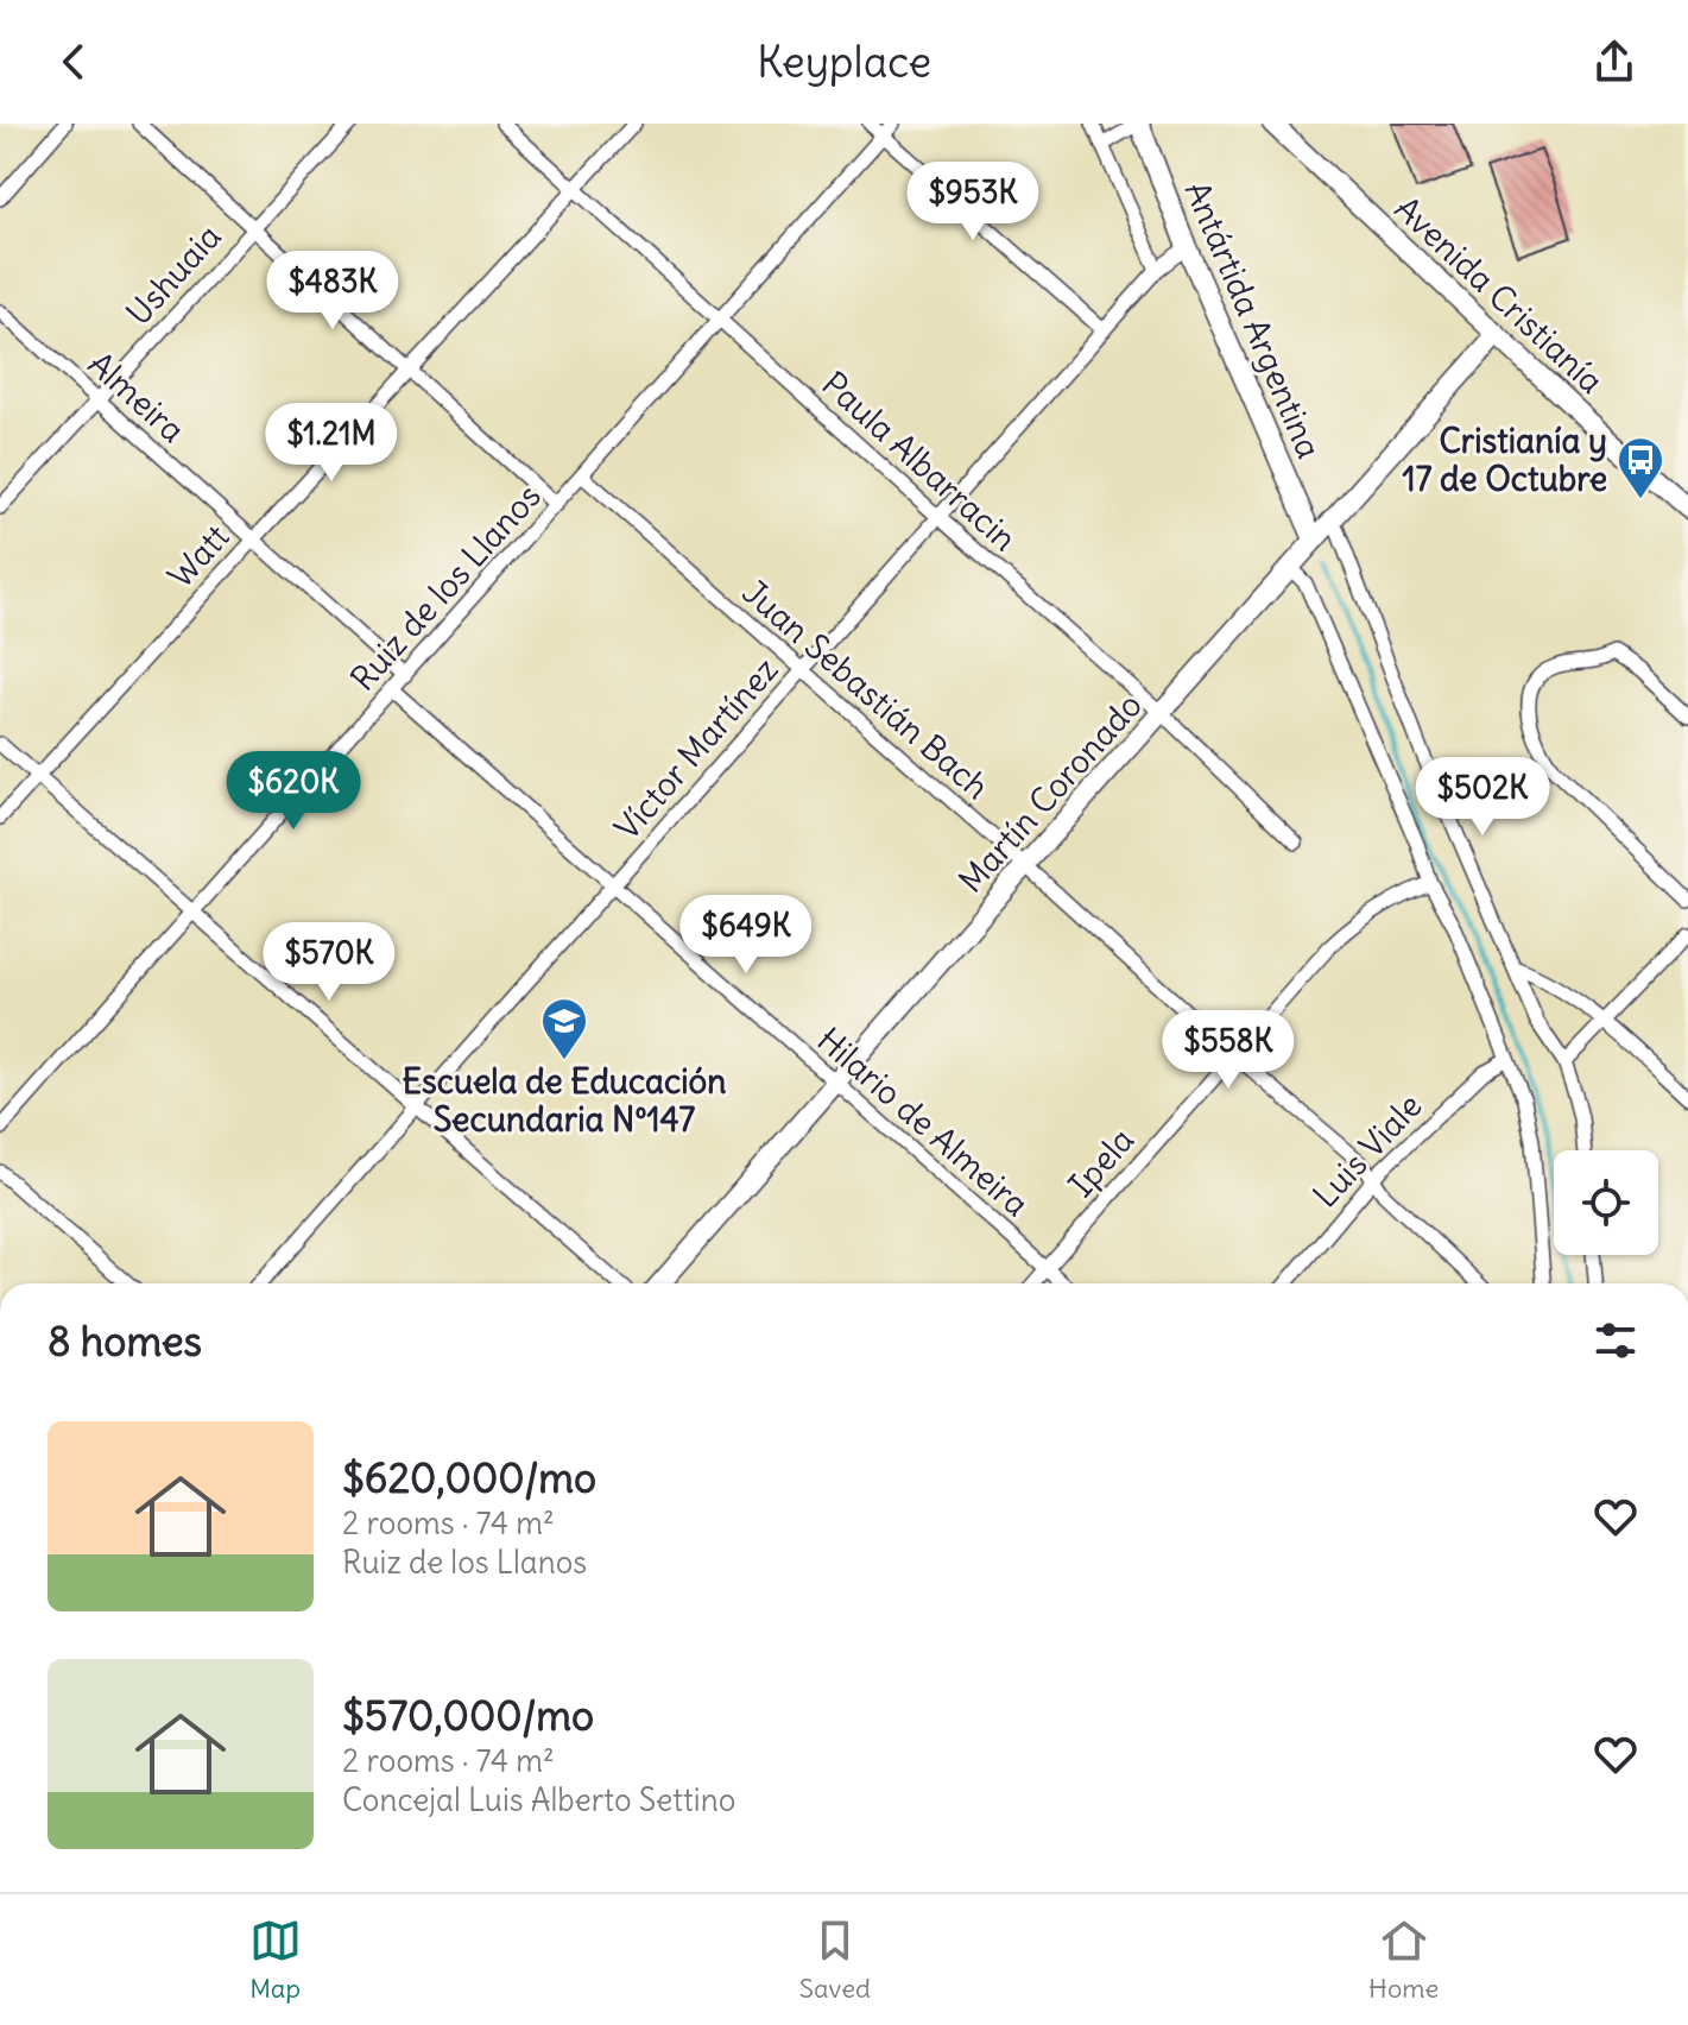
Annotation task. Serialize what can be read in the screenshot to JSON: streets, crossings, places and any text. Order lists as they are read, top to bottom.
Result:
{
  "streets": {
    "street": [
      "Ushuaia",
      "Avenida Cristianía",
      "Antártida Argentina",
      "Almeira",
      "Paula Albarracin",
      "Watt",
      "Ruiz de los Llanos",
      "Juan Sebastián Bach",
      "Víctor Martínez",
      "Martín Coronado",
      "Hilario de Almeira",
      "Luis Viale",
      "Ipela"
    ]
  },
  "crossings": [
    ["Ushuaia", "Almeira"],
    ["Avenida Cristianía", "Martín Coronado"],
    ["Antártida Argentina", "Víctor Martínez"],
    ["Antártida Argentina", "Martín Coronado"],
    ["Almeira", "Watt"],
    ["Almeira", "Ruiz de los Llanos"],
    ["Paula Albarracin", "Watt"],
    ["Paula Albarracin", "Ruiz de los Llanos"],
    ["Paula Albarracin", "Víctor Martínez"],
    ["Paula Albarracin", "Martín Coronado"],
    ["Ruiz de los Llanos", "Juan Sebastián Bach"],
    ["Ruiz de los Llanos", "Hilario de Almeira"],
    ["Juan Sebastián Bach", "Víctor Martínez"],
    ["Juan Sebastián Bach", "Martín Coronado"],
    ["Juan Sebastián Bach", "Luis Viale"],
    ["Juan Sebastián Bach", "Ipela"],
    ["Víctor Martínez", "Hilario de Almeira"],
    ["Martín Coronado", "Hilario de Almeira"],
    ["Hilario de Almeira", "Ipela"]
  ],
  "places": {
    "bus stop": ["Cristianía y 17 de Octubre"],
    "school or university": ["Escuela de Educación Secundaria Nº147"]
  },
  "page": {
    "header": "Keyplace",
    "price": [
      "$953K",
      "$483K",
      "$1.21M",
      "$620K",
      "$502K",
      "$649K",
      "$570K",
      "$558K"
    ],
    "heading": "8 homes",
    "list": [
      {
        "name": "$620,000/mo",
        "note": "2 rooms · 74 m² · Ruiz de los Llanos"
      },
      {
        "name": "$570,000/mo",
        "note": "2 rooms · 74 m² · Concejal Luis Alberto Settino"
      }
    ],
    "tabs": ["Map", "Saved", "Home"]
  }
}
